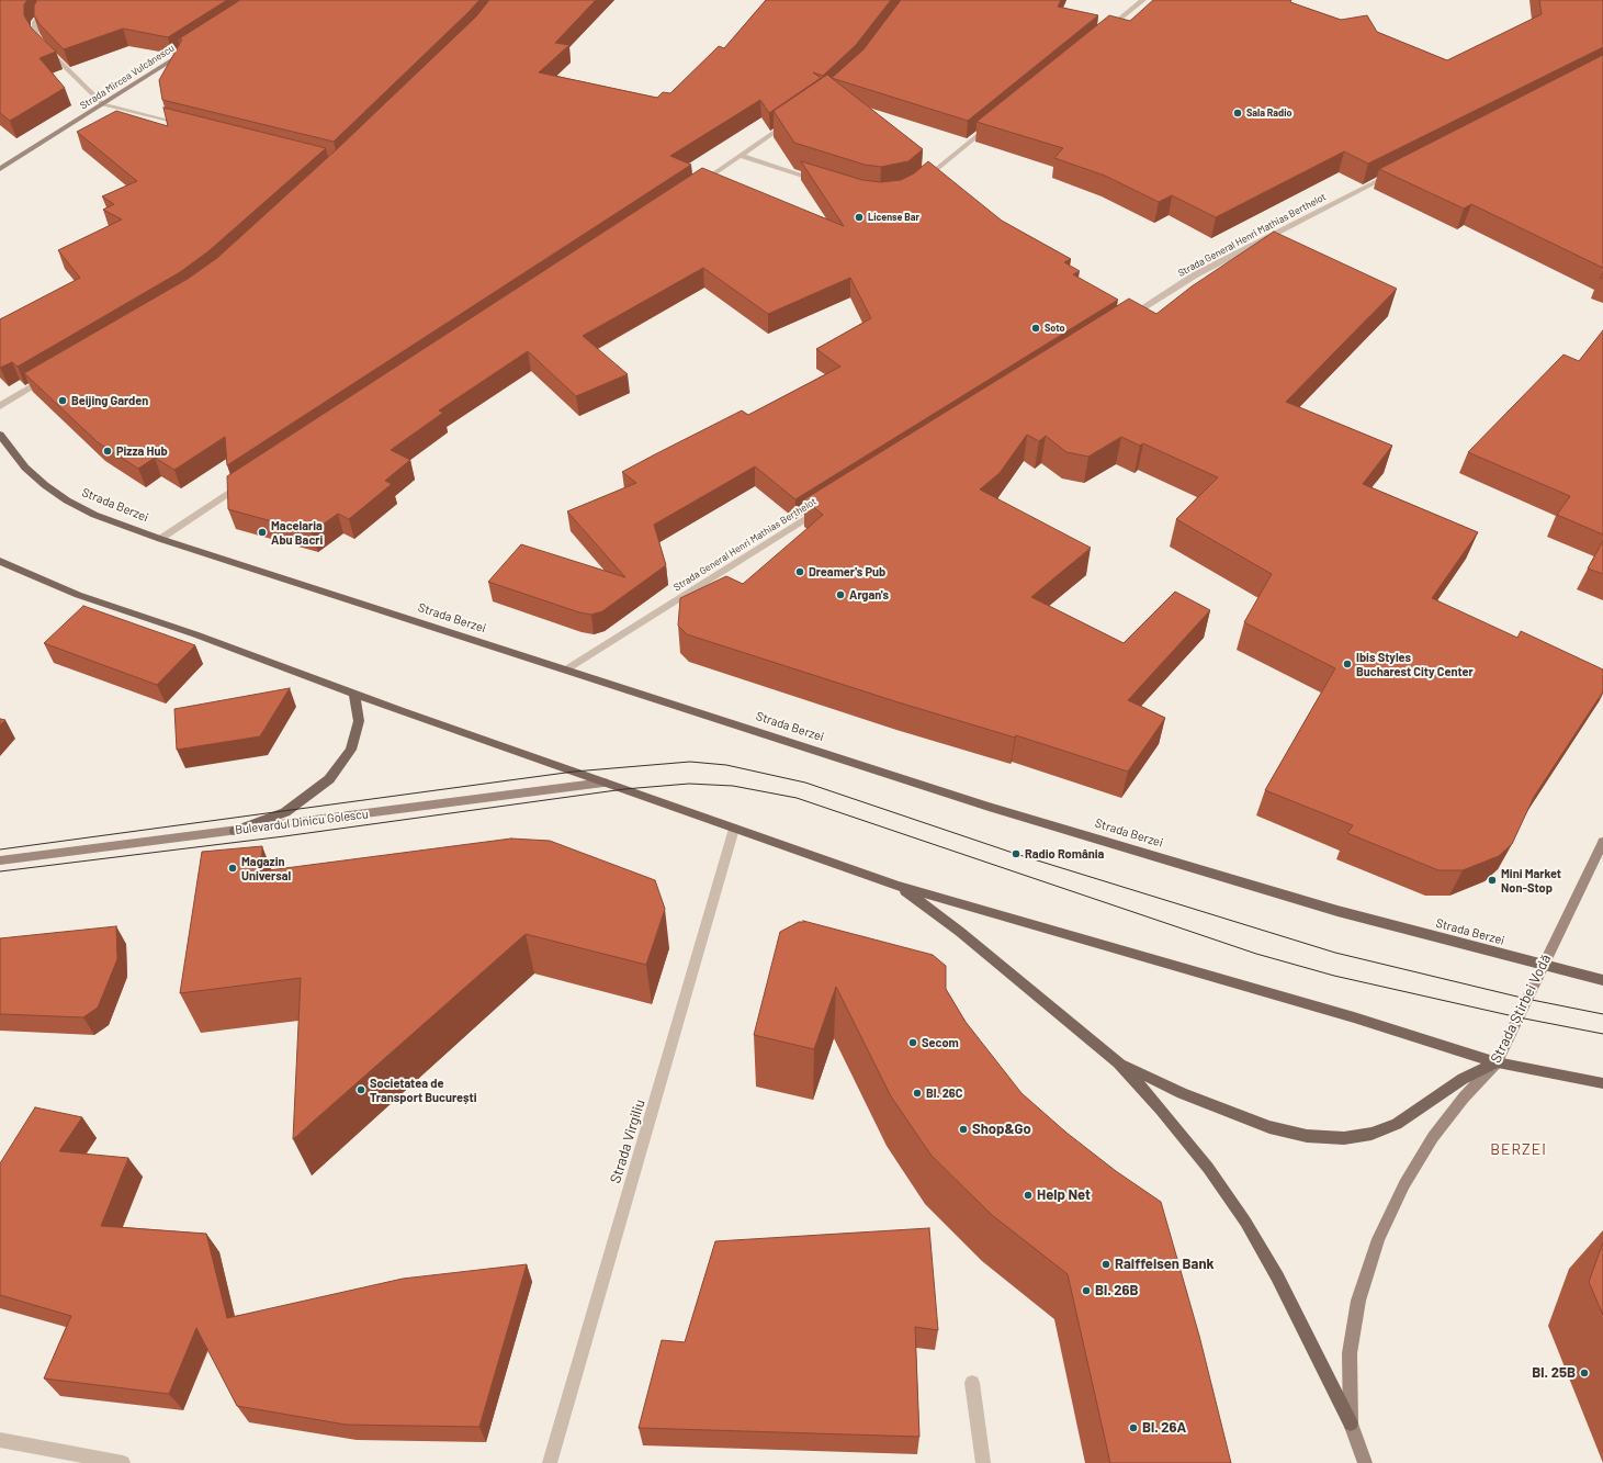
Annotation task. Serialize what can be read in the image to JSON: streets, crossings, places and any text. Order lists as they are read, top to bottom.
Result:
{
  "streets": {
    "main road": [
      "Strada Mircea Vulcănescu",
      "Strada Berzei",
      "Bulevardul Dinicu Golescu",
      "Strada Știrbei Vodă"
    ],
    "street": ["Strada General Henri Mathias Berthelot", "Strada Virgiliu"]
  },
  "crossings": [
    ["Strada General Henri Mathias Berthelot", "Strada Berzei"],
    ["Strada Berzei", "Strada Știrbei Vodă"]
  ],
  "districts": ["BERZEI"],
  "places": [
    "Sala Radio",
    "License Bar",
    "Soto",
    "Beijing Garden",
    "Pizza Hub",
    "Macelaria Abu Bacri",
    "Dreamer's Pub",
    "Argan's",
    "Ibis Styles Bucharest City Center",
    "Radio România",
    "Magazin Universal",
    "Mini Market Non-Stop",
    "Secom",
    "Societatea de Transport București",
    "Bl. 26C",
    "Shop&Go",
    "Help Net",
    "Raiffeisen Bank",
    "Bl. 26B",
    "Bl. 25B",
    "Bl. 26A"
  ]
}
